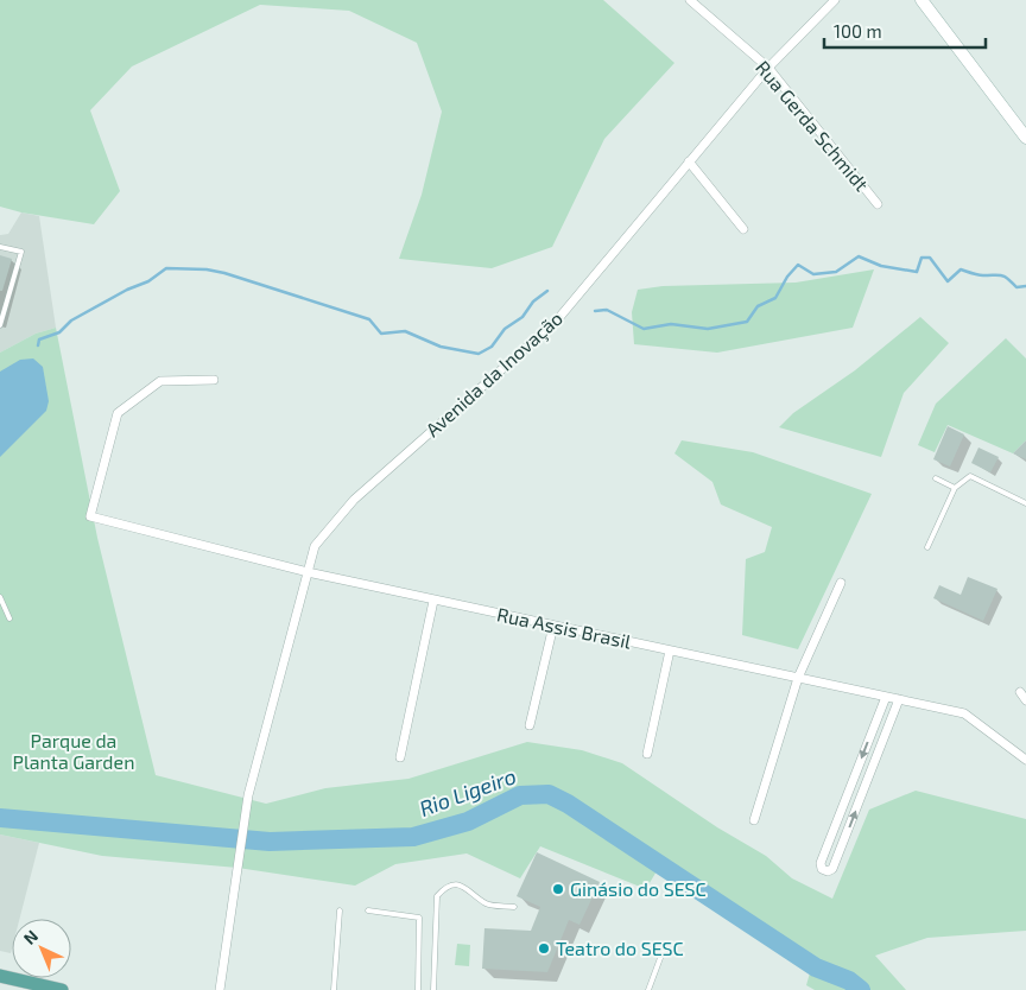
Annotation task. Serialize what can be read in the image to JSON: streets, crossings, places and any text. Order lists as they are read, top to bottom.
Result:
{
  "streets": {
    "street": ["Rua Gerda Schmidt", "Avenida da Inovação", "Rua Assis Brasil"]
  },
  "crossings": [
    ["Rua Gerda Schmidt", "Avenida da Inovação"],
    ["Avenida da Inovação", "Rua Assis Brasil"]
  ],
  "water": ["Rio Ligeiro"],
  "parks": ["Parque da Planta Garden"],
  "places": ["Ginásio do SESC", "Teatro do SESC"],
  "scale_bar": "100 m",
  "north": "top left"
}
